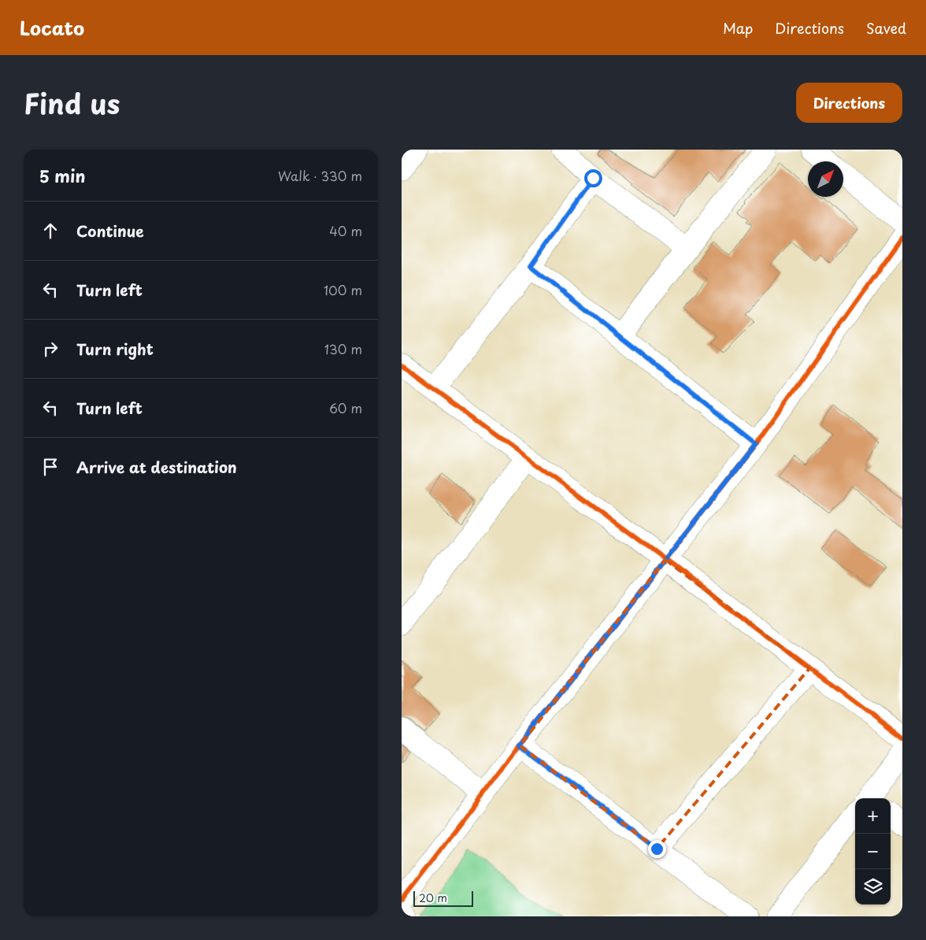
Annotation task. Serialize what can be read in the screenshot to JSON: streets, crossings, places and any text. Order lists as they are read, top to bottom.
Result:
{
  "scale_bar": "20 m",
  "north": "top right",
  "page": {
    "header": "Locato",
    "nav": ["Map", "Directions", "Saved"],
    "title": "Find us",
    "buttons": "Directions",
    "heading": ["5 min", "Walk · 330 m"],
    "list": [
      ["Continue", "40 m"],
      ["Turn left", "100 m"],
      ["Turn right", "130 m"],
      ["Turn left", "60 m"],
      "Arrive at destination"
    ],
    "map_buttons": ["+", "−"],
    "scale": "20 m"
  }
}
